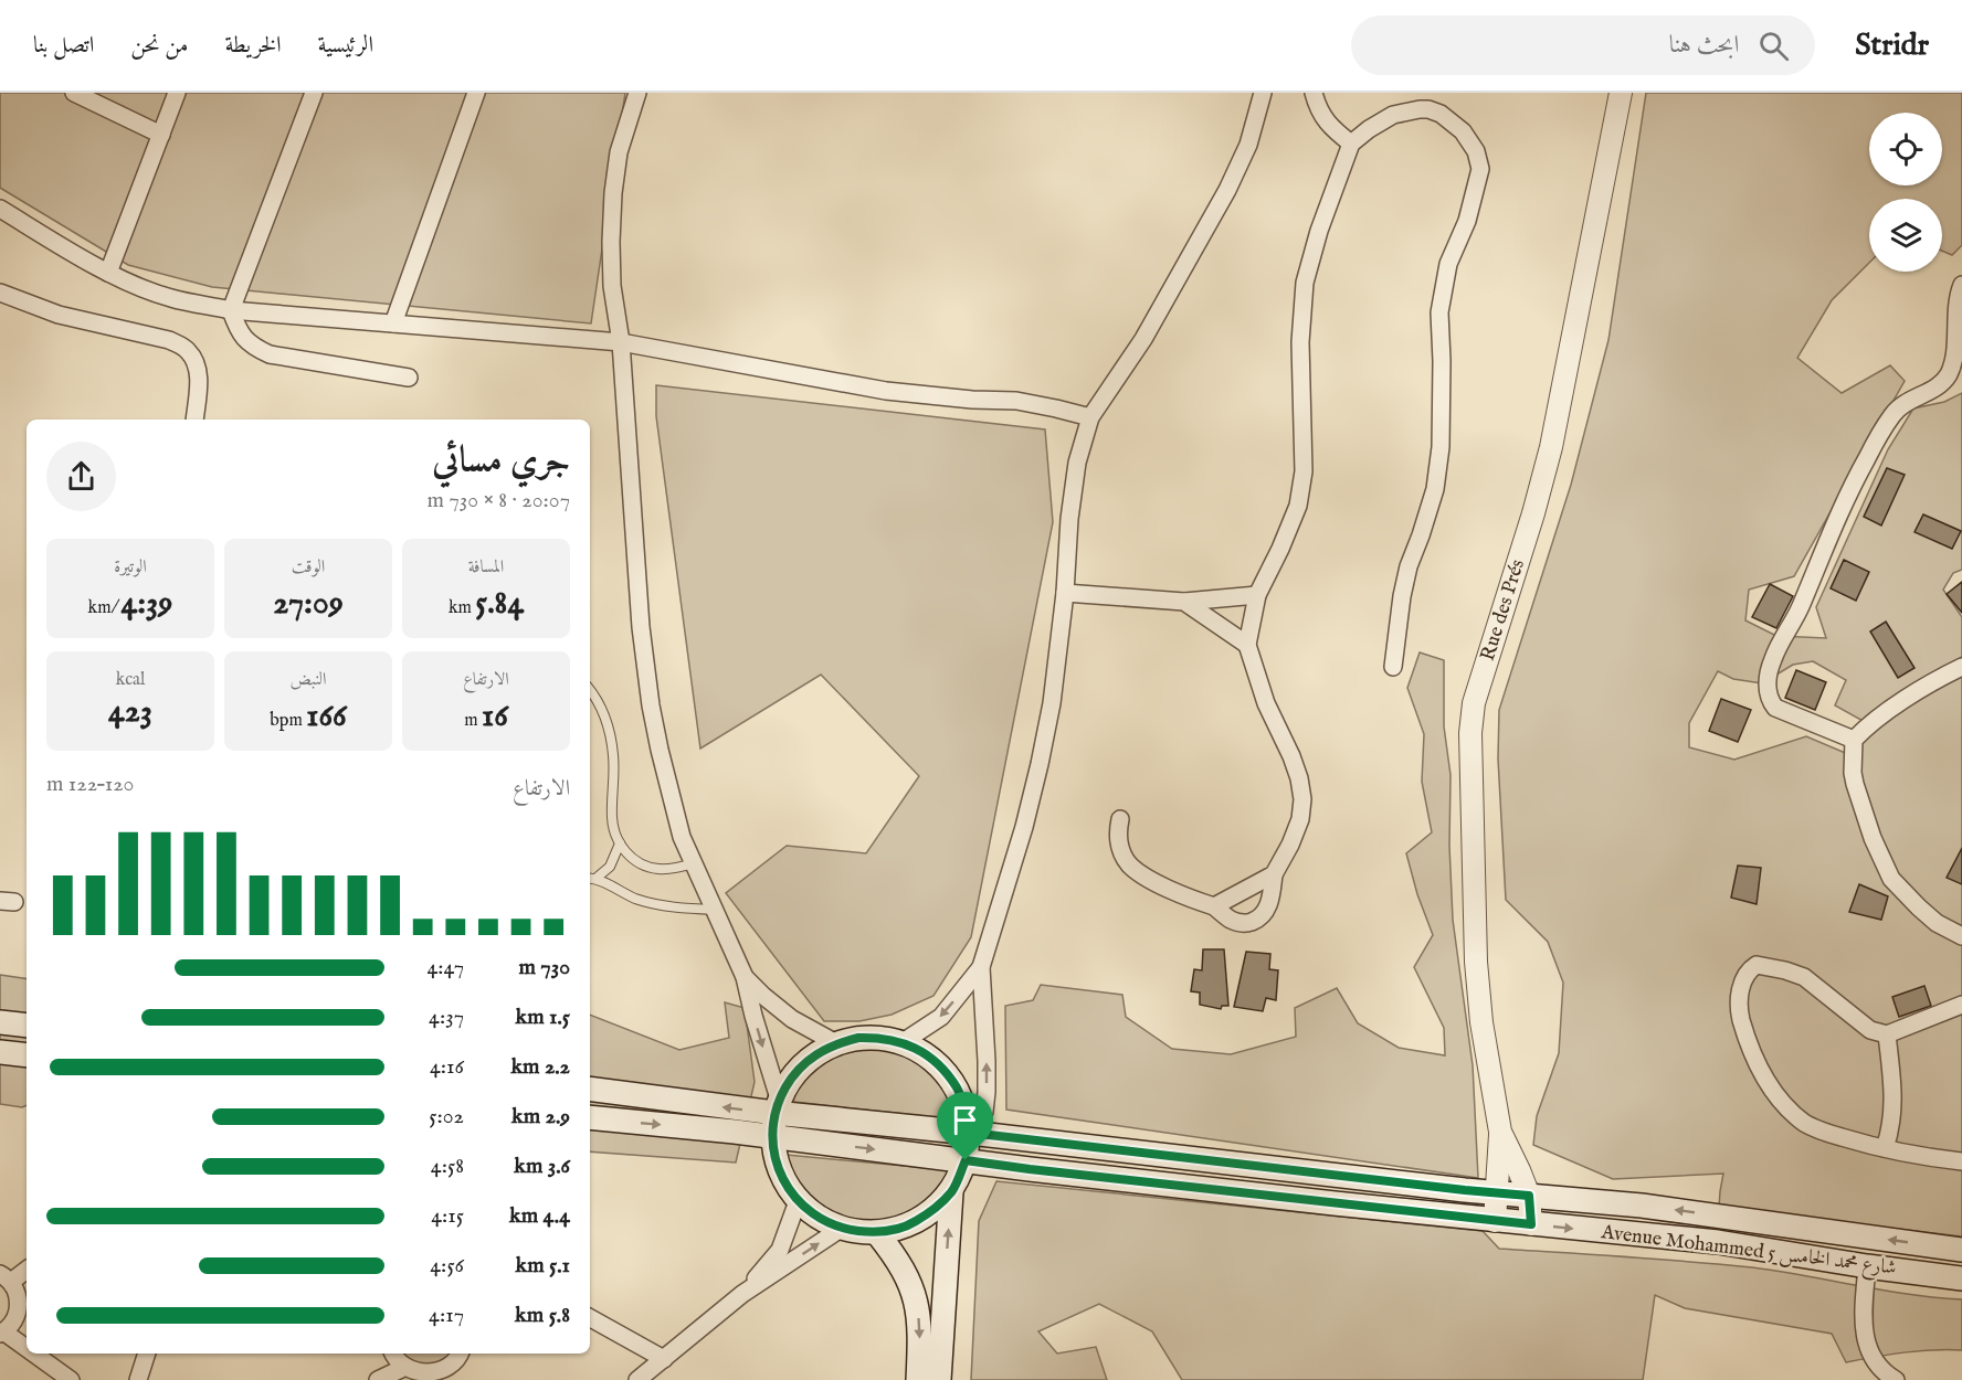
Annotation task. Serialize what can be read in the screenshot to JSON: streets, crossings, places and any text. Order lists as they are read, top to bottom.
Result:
{
  "streets": {
    "main road": ["Avenue Mohammed 5 شارع محمد الخامس"],
    "street": ["Rue des Prés"]
  },
  "crossings": [
    ["Rue des Prés", "Avenue Mohammed 5 شارع محمد الخامس"]
  ],
  "page": {
    "header": "Stridr",
    "search": "ابحث هنا",
    "nav": [
      "الرئيسية",
      "الخريطة",
      "من نحن",
      "اتصل بنا"
    ],
    "heading": ["جري مسائي", "20:07 · 8 × 730 m"],
    "stats": [
      ["المسافة", "5.84 km"],
      ["الوقت", "27:09"],
      ["الوتيرة", "4:39 /km"],
      ["الارتفاع", "16 m"],
      ["النبض", "166 bpm"],
      ["kcal", "423"]
    ],
    "chart": ["الارتفاع", "120–122 m"],
    "list": [
      {
        "name": "730 m",
        "note": "4:47"
      },
      {
        "name": "1.5 km",
        "note": "4:37"
      },
      {
        "name": "2.2 km",
        "note": "4:16"
      },
      {
        "name": "2.9 km",
        "note": "5:02"
      },
      {
        "name": "3.6 km",
        "note": "4:58"
      },
      {
        "name": "4.4 km",
        "note": "4:15"
      },
      {
        "name": "5.1 km",
        "note": "4:56"
      },
      {
        "name": "5.8 km",
        "note": "4:17"
      }
    ]
  }
}
